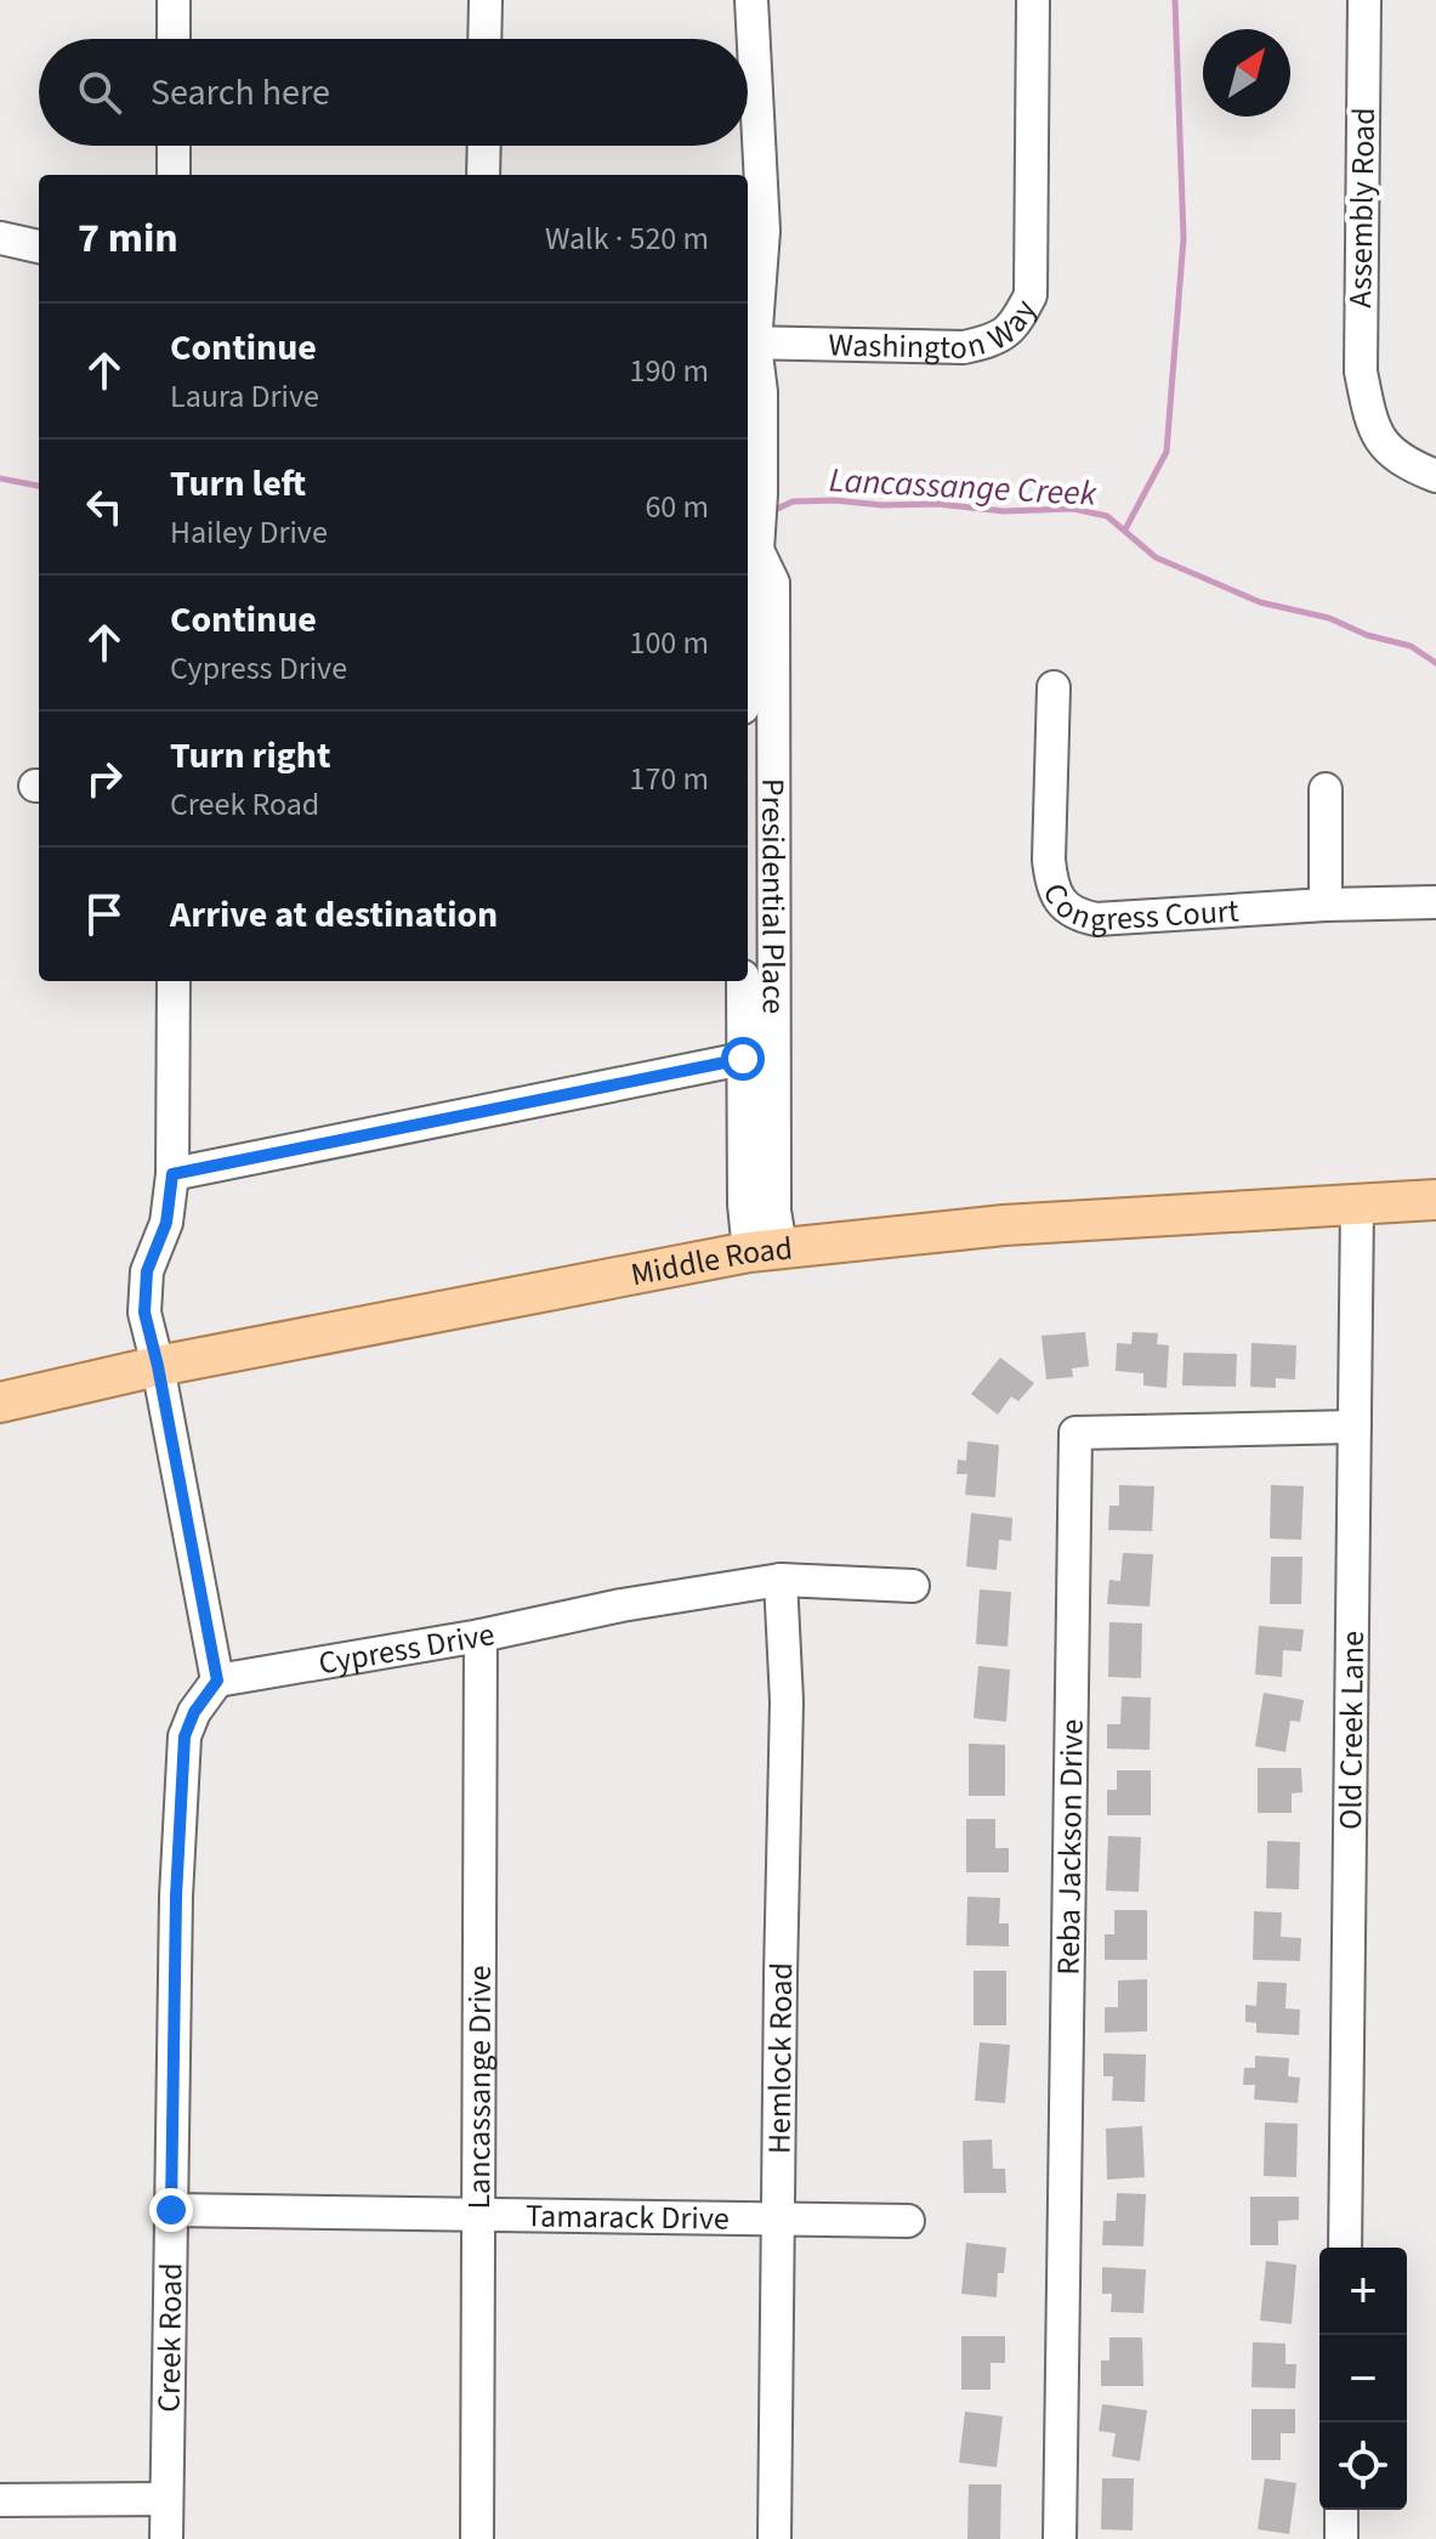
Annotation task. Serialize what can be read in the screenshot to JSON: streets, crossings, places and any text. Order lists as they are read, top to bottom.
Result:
{
  "streets": {
    "main road": ["Middle Road"],
    "street": [
      "Assembly Road",
      "Washington Way",
      "Congress Court",
      "Presidential Place",
      "Cypress Drive",
      "Old Creek Lane",
      "Reba Jackson Drive",
      "Hemlock Road",
      "Lancassange Drive",
      "Tamarack Drive",
      "Creek Road"
    ]
  },
  "crossings": [
    ["Washington Way", "Presidential Place"],
    ["Presidential Place", "Middle Road"],
    ["Middle Road", "Old Creek Lane"],
    ["Cypress Drive", "Hemlock Road"],
    ["Cypress Drive", "Lancassange Drive"],
    ["Cypress Drive", "Creek Road"],
    ["Old Creek Lane", "Reba Jackson Drive"],
    ["Hemlock Road", "Tamarack Drive"],
    ["Lancassange Drive", "Tamarack Drive"],
    ["Tamarack Drive", "Creek Road"]
  ],
  "water": ["Lancassange Creek"],
  "north": "top right",
  "page": {
    "search": "Search here",
    "heading": ["7 min", "Walk · 520 m"],
    "list": [
      ["Continue", "Laura Drive", "190 m"],
      ["Turn left", "Hailey Drive", "60 m"],
      ["Continue", "Cypress Drive", "100 m"],
      ["Turn right", "Creek Road", "170 m"],
      "Arrive at destination"
    ],
    "map_buttons": ["+", "−"]
  }
}
